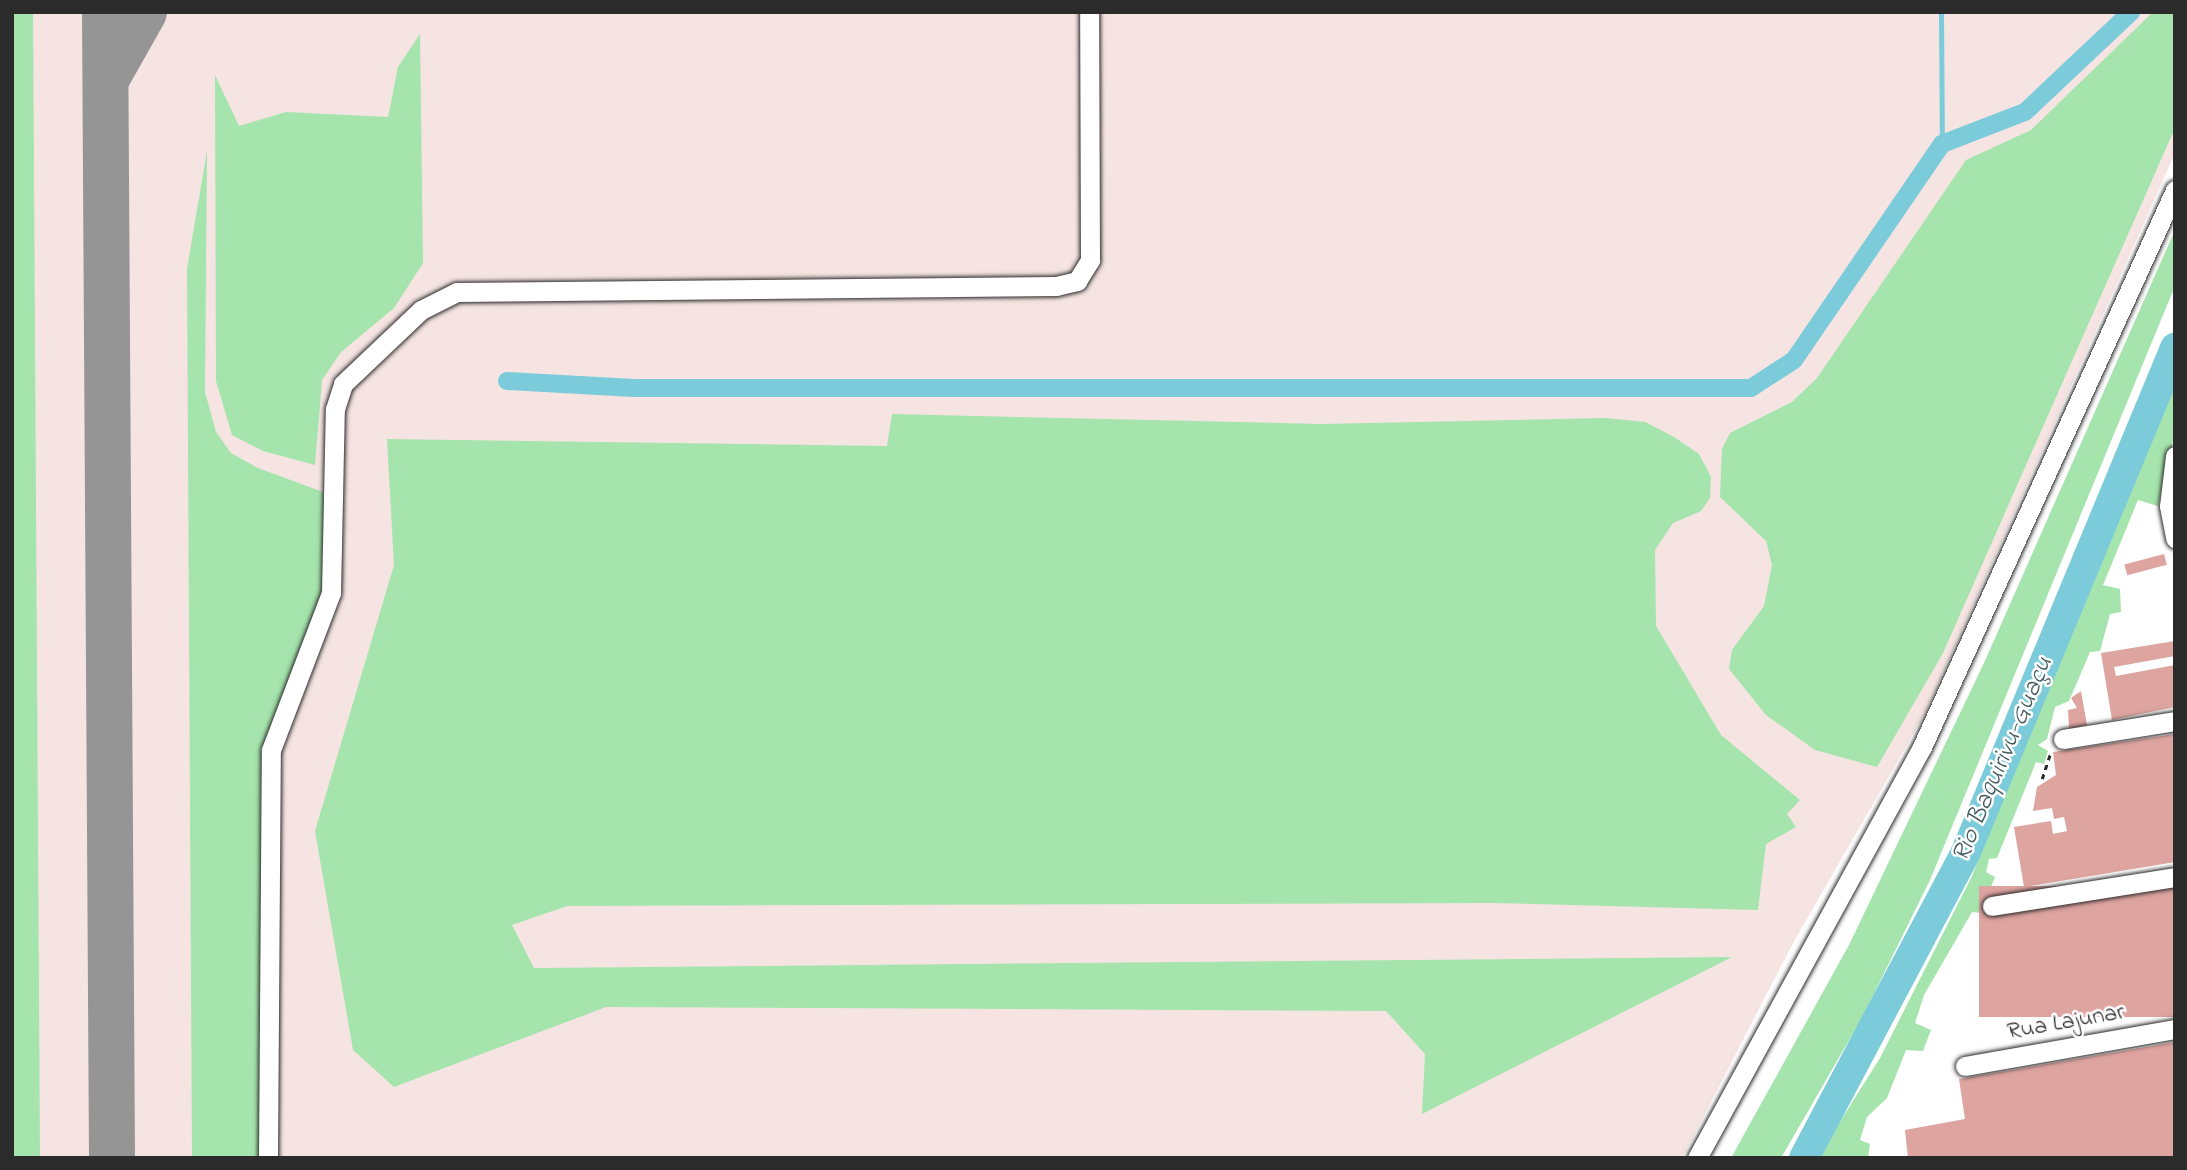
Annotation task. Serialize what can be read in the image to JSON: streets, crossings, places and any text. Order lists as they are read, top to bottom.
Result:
{
  "streets": {
    "street": ["Rua Lajunar"]
  },
  "water": ["Rio Baquirivu-Guaçu"]
}
